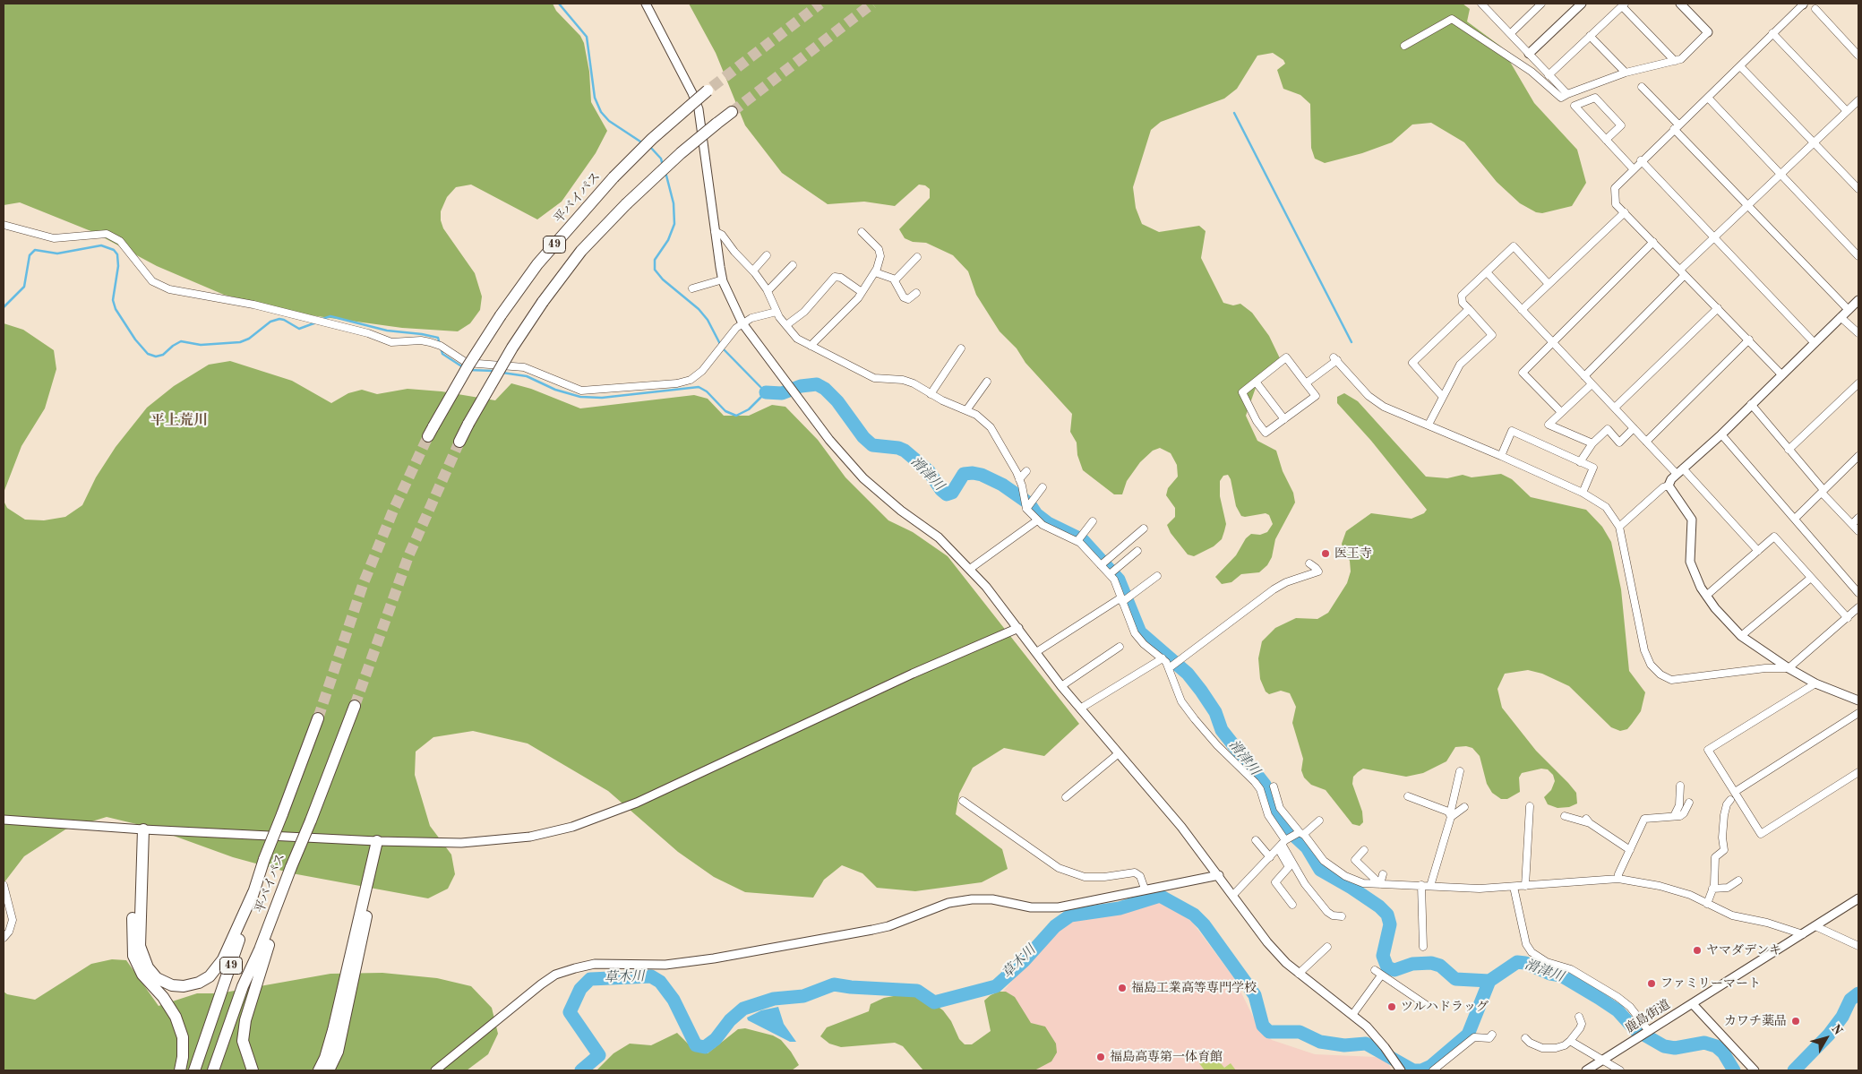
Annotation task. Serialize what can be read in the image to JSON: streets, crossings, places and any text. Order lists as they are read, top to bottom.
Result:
{
  "streets": {
    "highway": ["平バイパス", "49"],
    "street": ["鹿島街道"]
  },
  "districts": ["平上荒川"],
  "water": ["滑津川", "草木川"],
  "places": [
    "医王寺",
    "ヤマダデンキ",
    "ファミリーマート",
    "福島工業高等専門学校",
    "ツルハドラッグ",
    "カワチ薬品",
    "福島高専第一体育館"
  ],
  "north": "top right"
}
